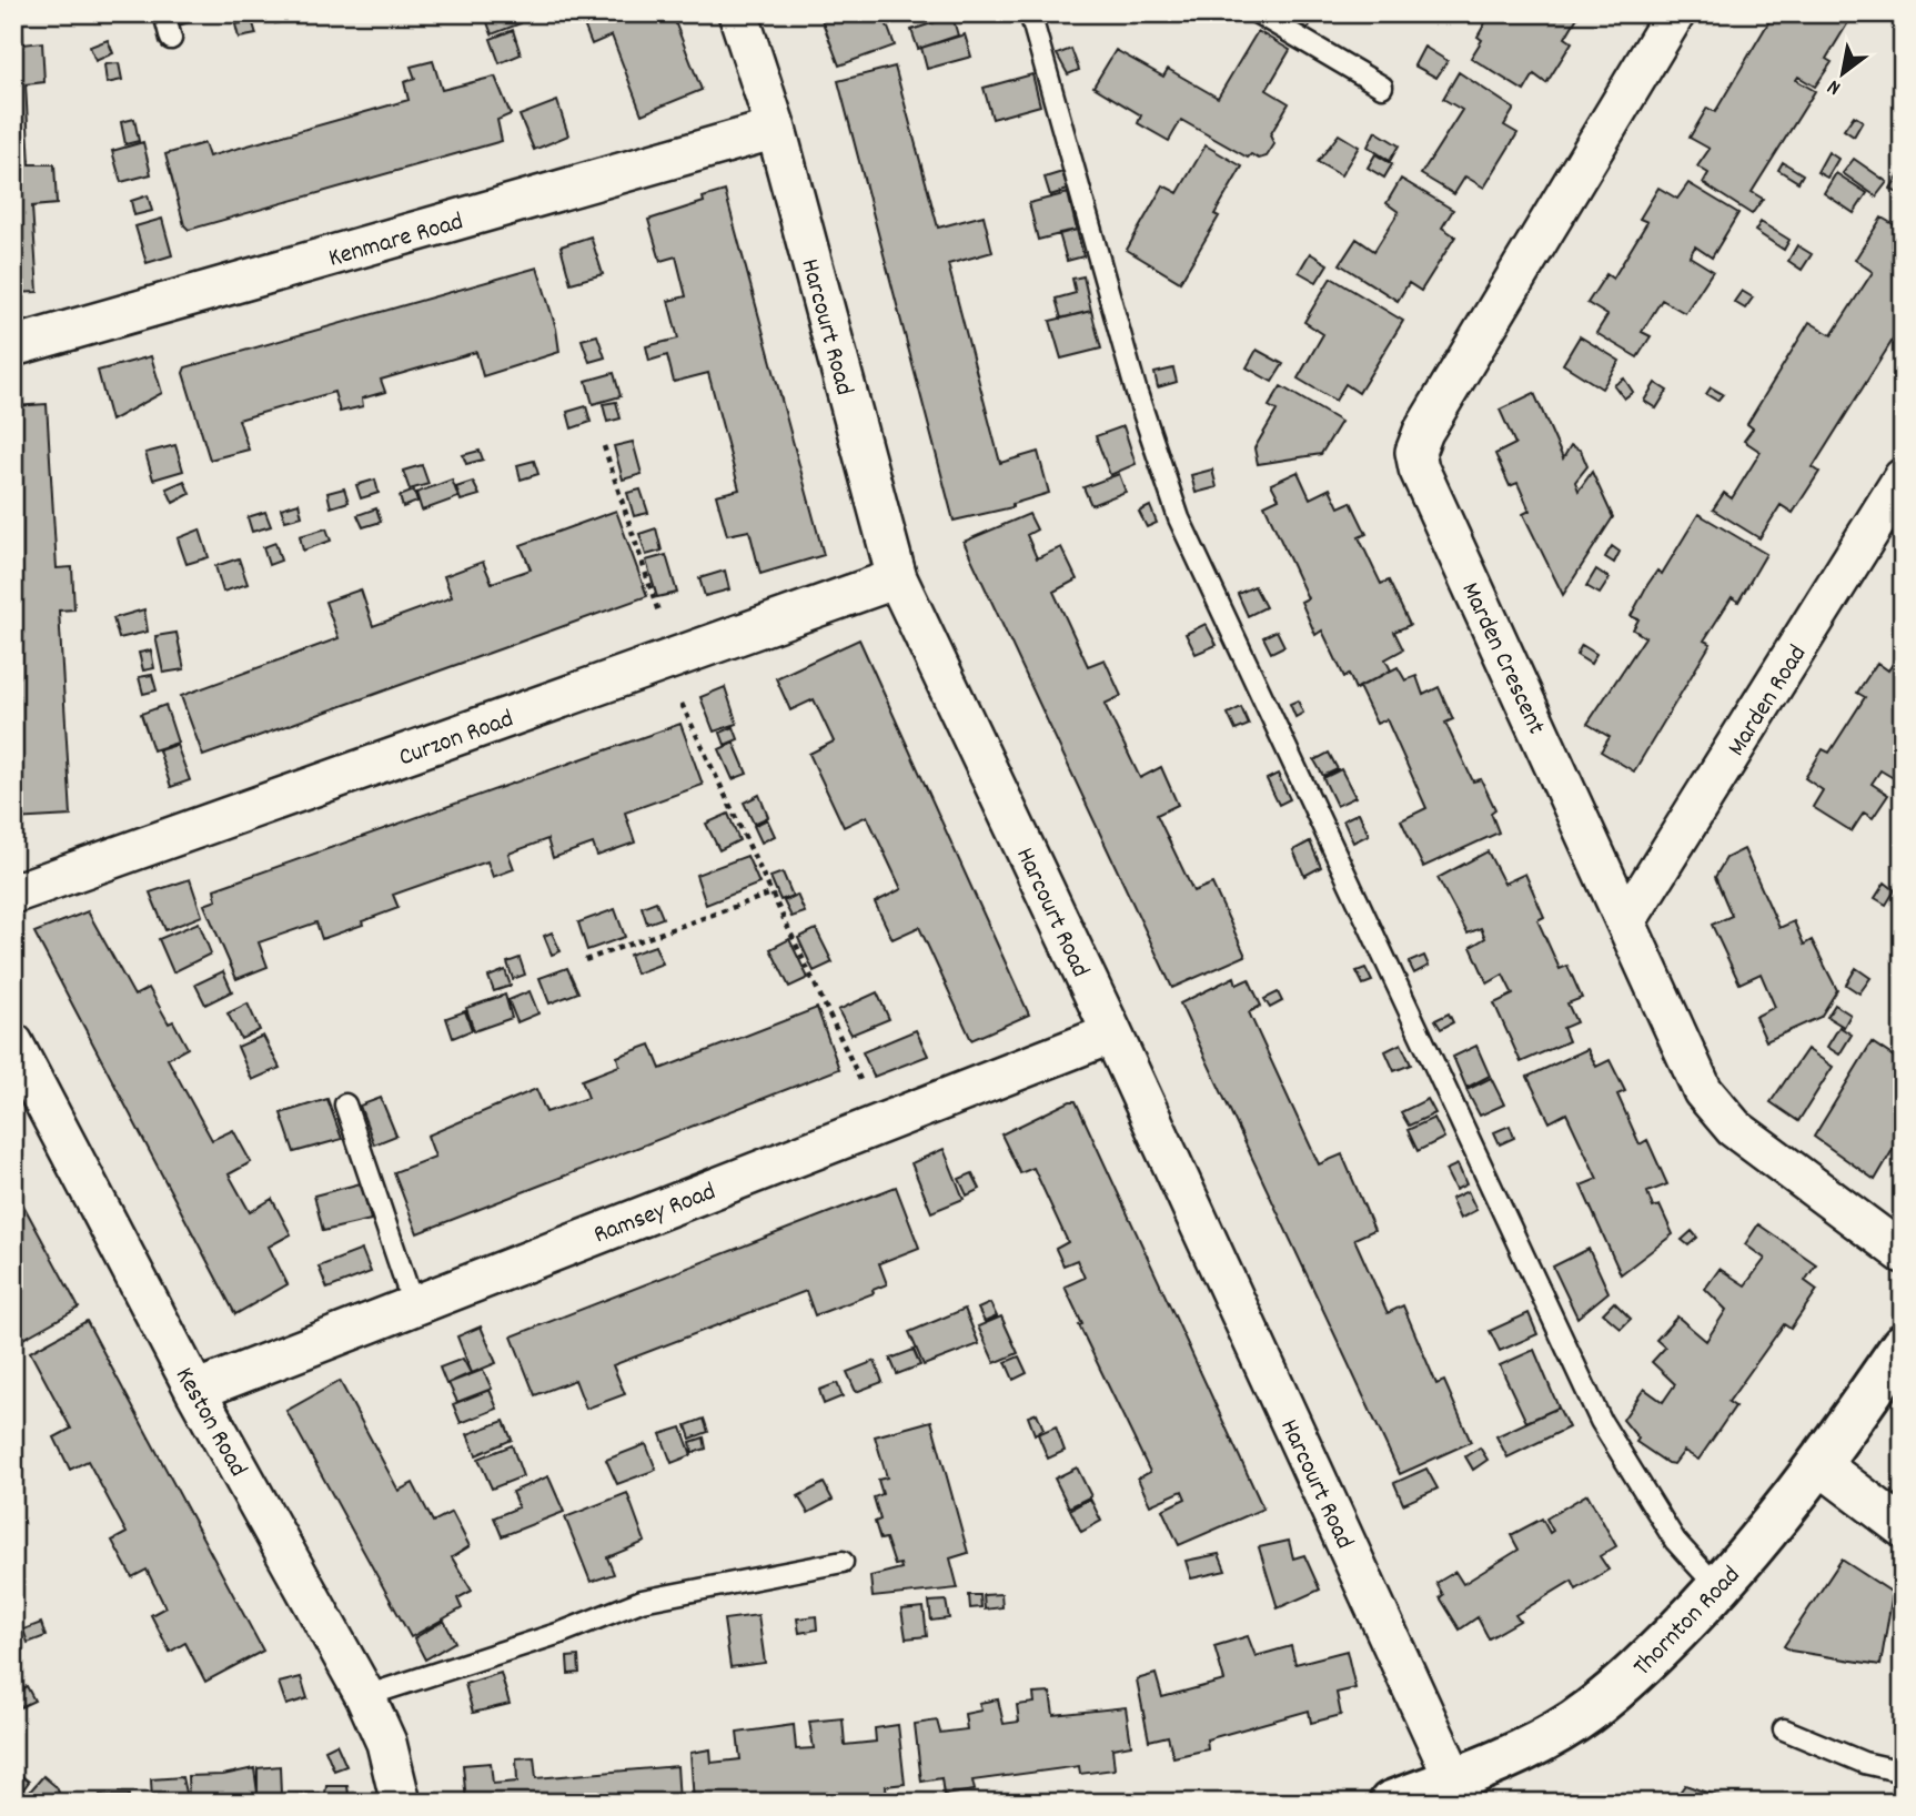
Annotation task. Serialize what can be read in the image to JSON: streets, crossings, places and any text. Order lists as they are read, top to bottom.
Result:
{
  "streets": {
    "highway": ["Thornton Road"],
    "street": [
      "Kenmare Road",
      "Harcourt Road",
      "Marden Crescent",
      "Marden Road",
      "Curzon Road",
      "Ramsey Road",
      "Keston Road"
    ]
  },
  "crossings": [
    ["Kenmare Road", "Harcourt Road"],
    ["Harcourt Road", "Curzon Road"],
    ["Harcourt Road", "Ramsey Road"],
    ["Harcourt Road", "Thornton Road"],
    ["Marden Crescent", "Marden Road"],
    ["Ramsey Road", "Keston Road"]
  ],
  "north": "bottom left"
}
